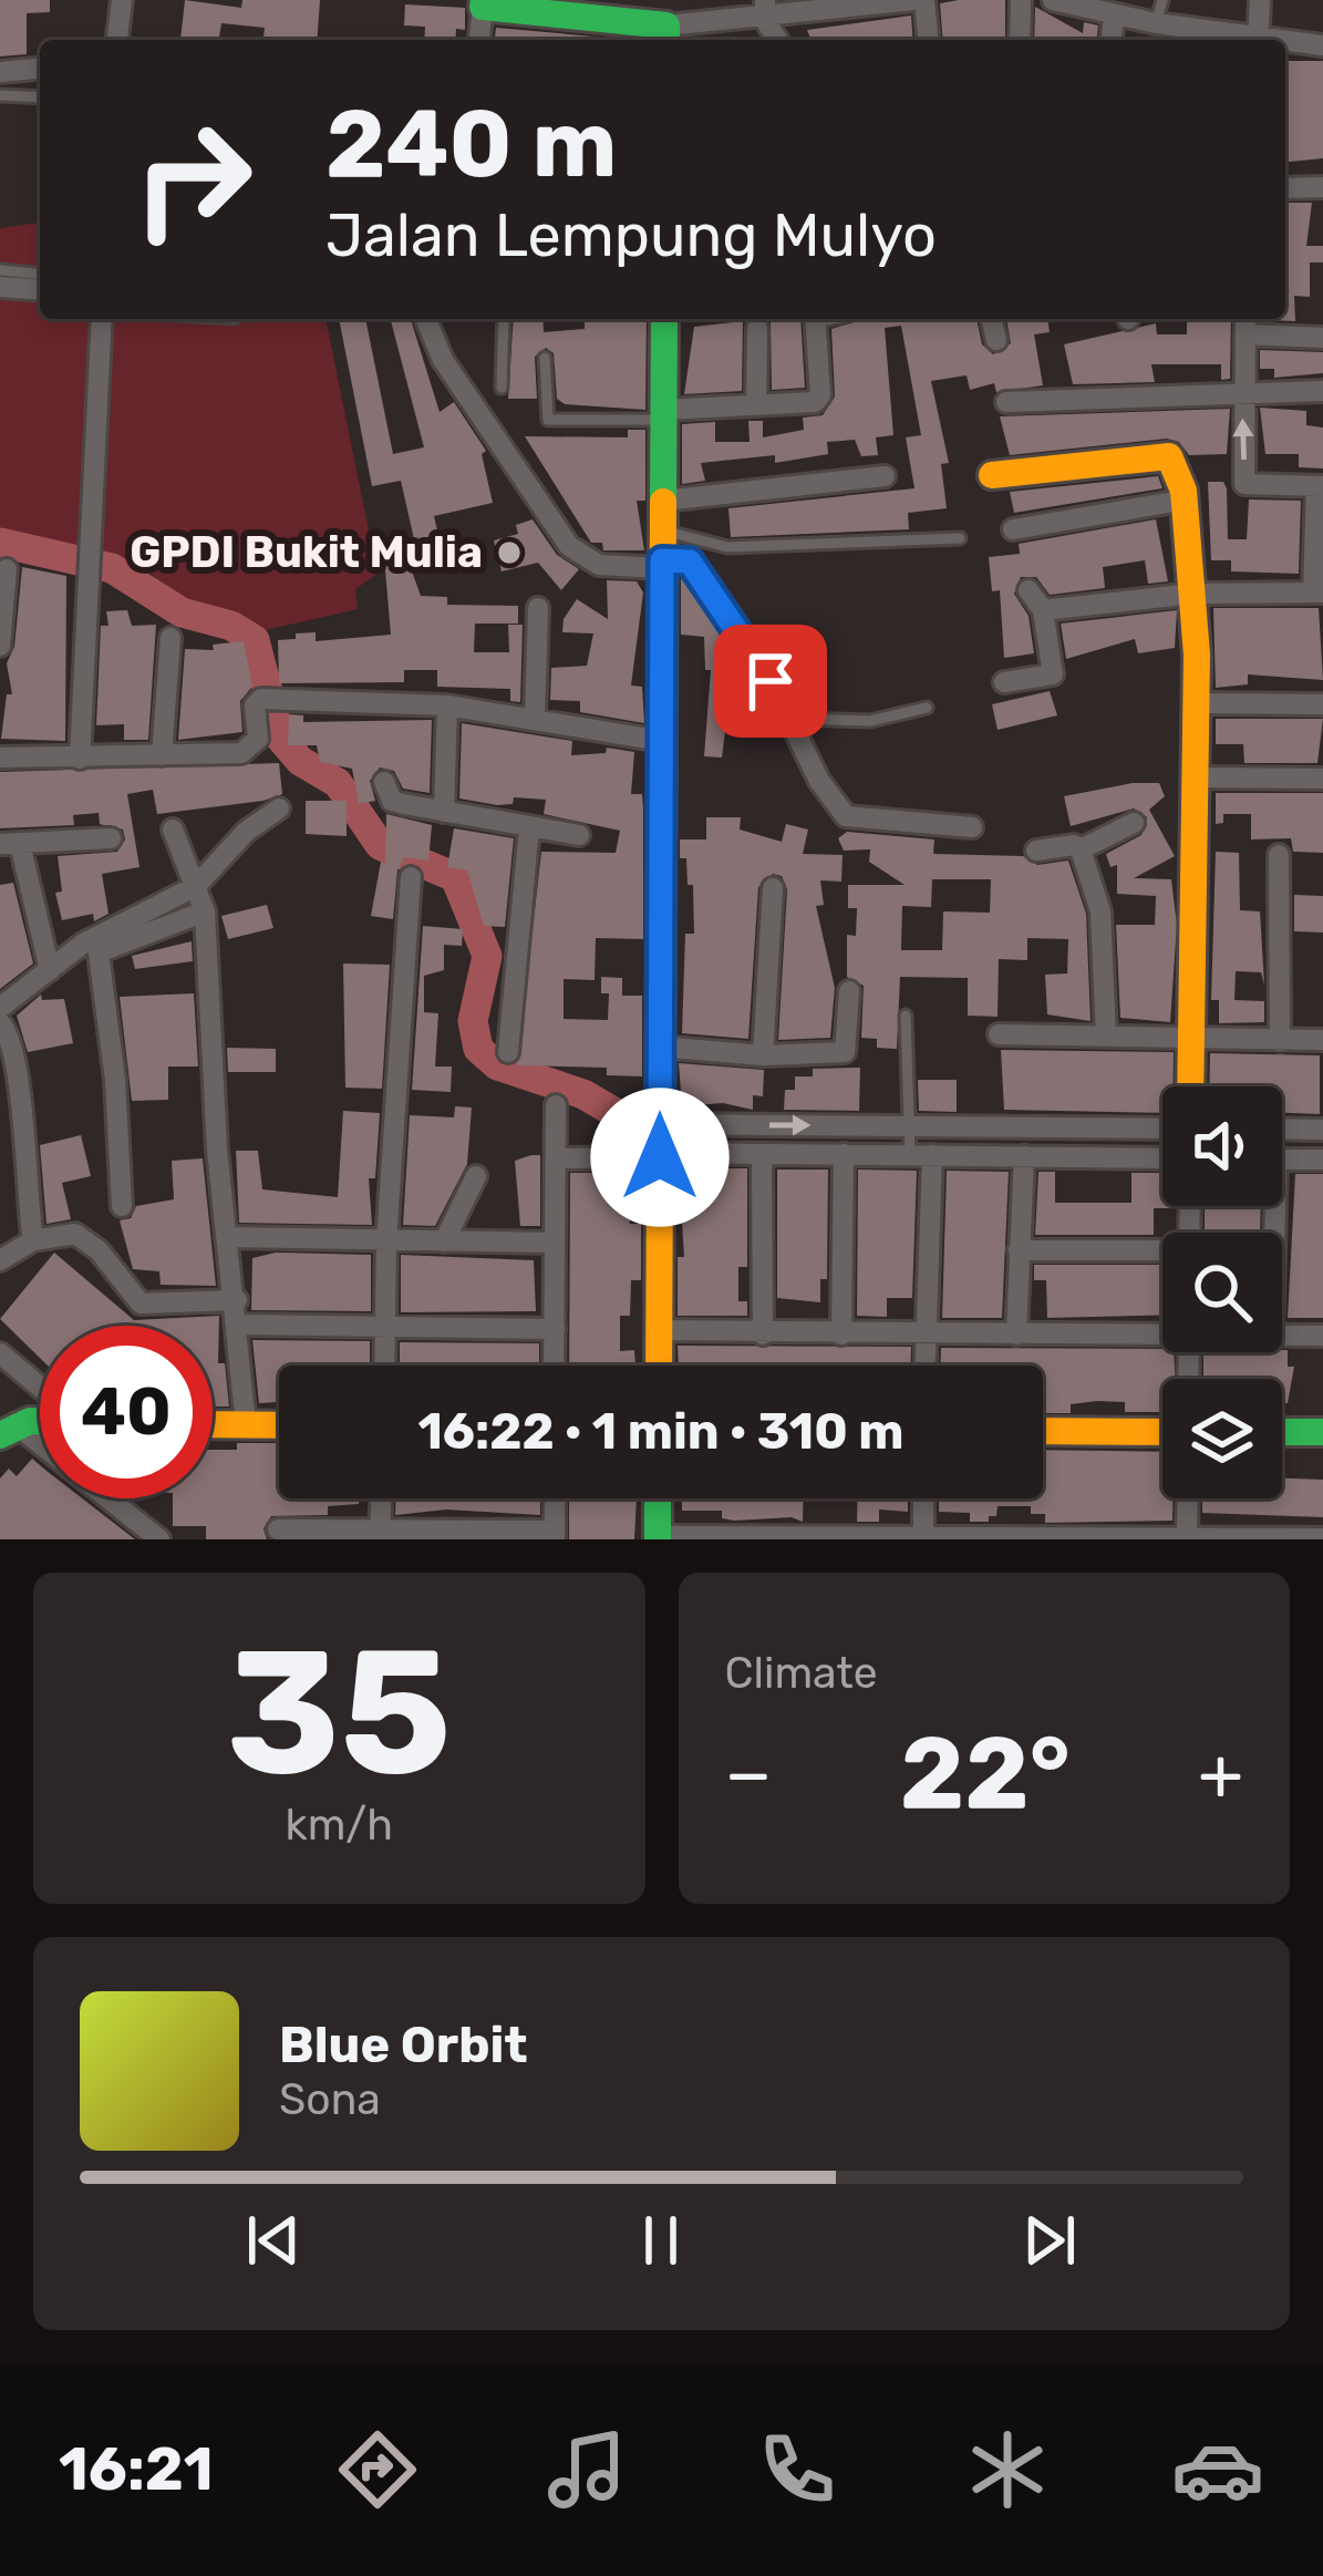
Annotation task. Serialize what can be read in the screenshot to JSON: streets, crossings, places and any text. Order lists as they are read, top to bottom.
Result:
{
  "places": ["GPDI Bukit Mulia"],
  "page": {
    "turn": ["240 m", "Jalan Lempung Mulyo"],
    "limit": "40",
    "trip": "16:22 · 1 min · 310 m",
    "tile": [
      ["35", "km/h"],
      "Climate"
    ],
    "heat": ["−", "22°", "+"],
    "song": ["Blue Orbit", "Sona"],
    "tabs": "16:21"
  }
}
